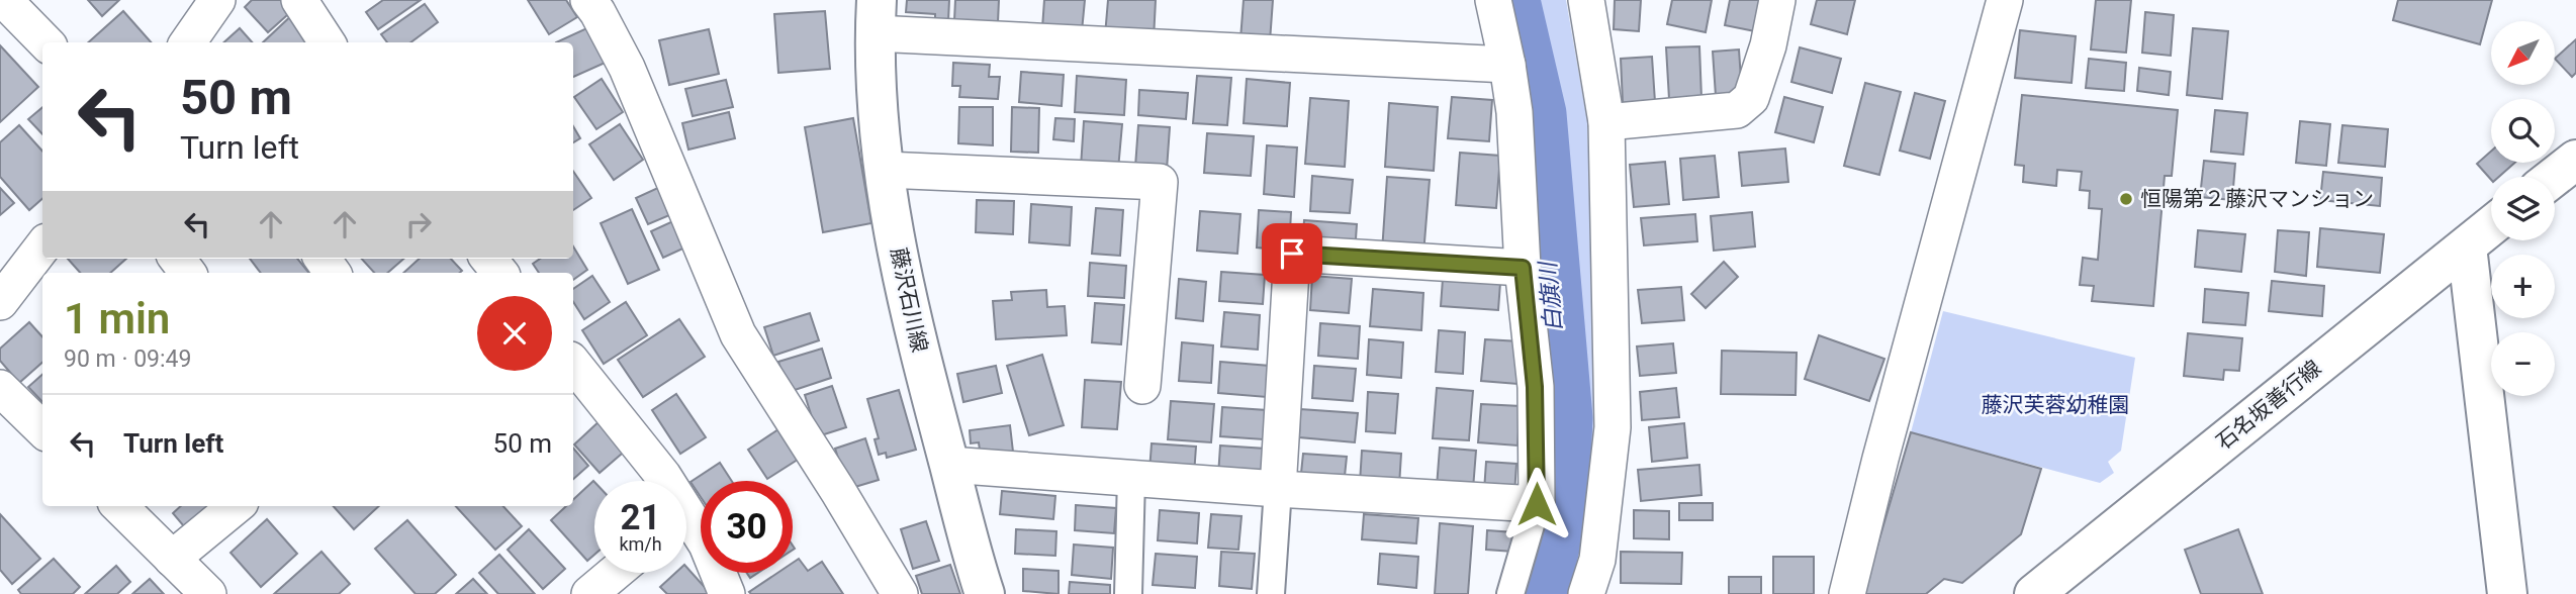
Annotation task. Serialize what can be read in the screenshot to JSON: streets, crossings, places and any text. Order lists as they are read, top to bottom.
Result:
{
  "streets": {
    "street": ["藤沢石川線", "石名坂善行線"]
  },
  "water": ["白旗川"],
  "parks": ["藤沢芙蓉幼稚園"],
  "places": ["恒陽第２藤沢マンション"],
  "north": "bottom left",
  "page": {
    "map_buttons": ["+", "−"],
    "turn": ["50 m", "Turn left"],
    "heading": ["1 min", "90 m · 09:49"],
    "list": [
      {
        "name": "Turn left",
        "value": "50 m"
      }
    ],
    "speed": "21 km/h",
    "limit": "30"
  }
}
